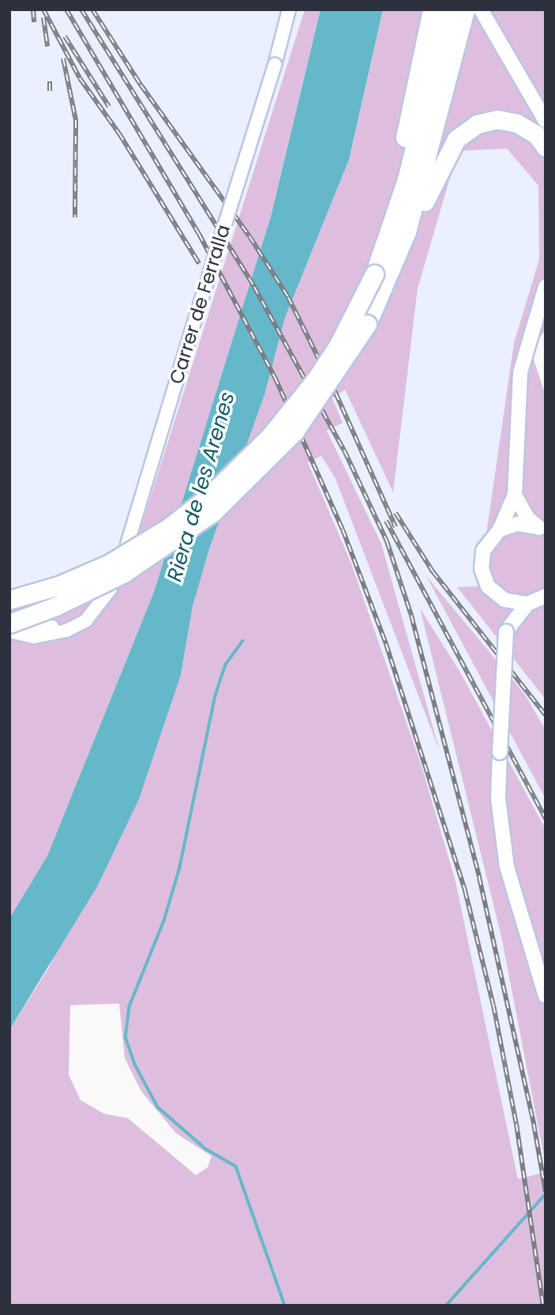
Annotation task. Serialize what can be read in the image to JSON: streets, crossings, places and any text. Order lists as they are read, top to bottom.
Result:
{
  "streets": {
    "street": ["Carrer de Ferralla"]
  },
  "water": ["Riera de les Arenes"]
}
